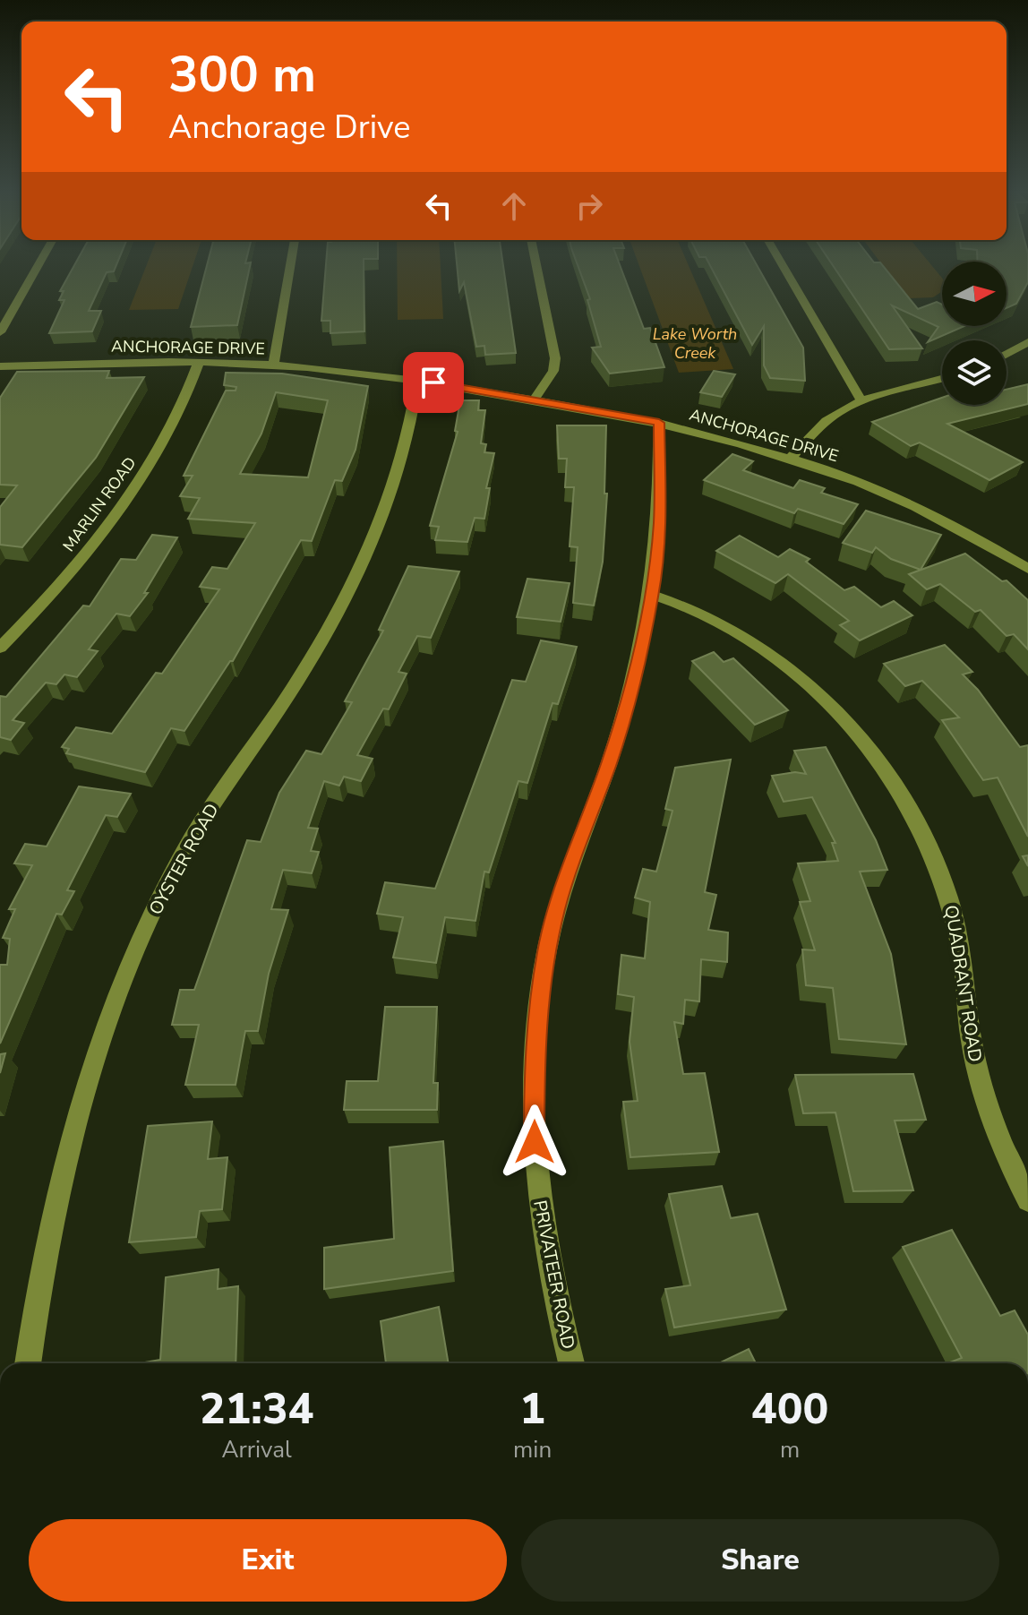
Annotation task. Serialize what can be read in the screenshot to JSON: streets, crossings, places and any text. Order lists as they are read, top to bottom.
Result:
{
  "streets": {
    "street": [
      "ANCHORAGE DRIVE",
      "MARLIN ROAD",
      "OYSTER ROAD",
      "QUADRANT ROAD",
      "PRIVATEER ROAD"
    ]
  },
  "crossings": [
    ["ANCHORAGE DRIVE", "MARLIN ROAD"],
    ["ANCHORAGE DRIVE", "OYSTER ROAD"],
    ["ANCHORAGE DRIVE", "PRIVATEER ROAD"],
    ["QUADRANT ROAD", "PRIVATEER ROAD"]
  ],
  "water": ["Lake Worth Creek"],
  "north": "right",
  "page": {
    "turn": ["300 m", "Anchorage Drive"],
    "eta": [
      "21:34",
      "Arrival",
      "1",
      "min",
      "400",
      "m"
    ],
    "buttons": ["Exit", "Share"]
  }
}
